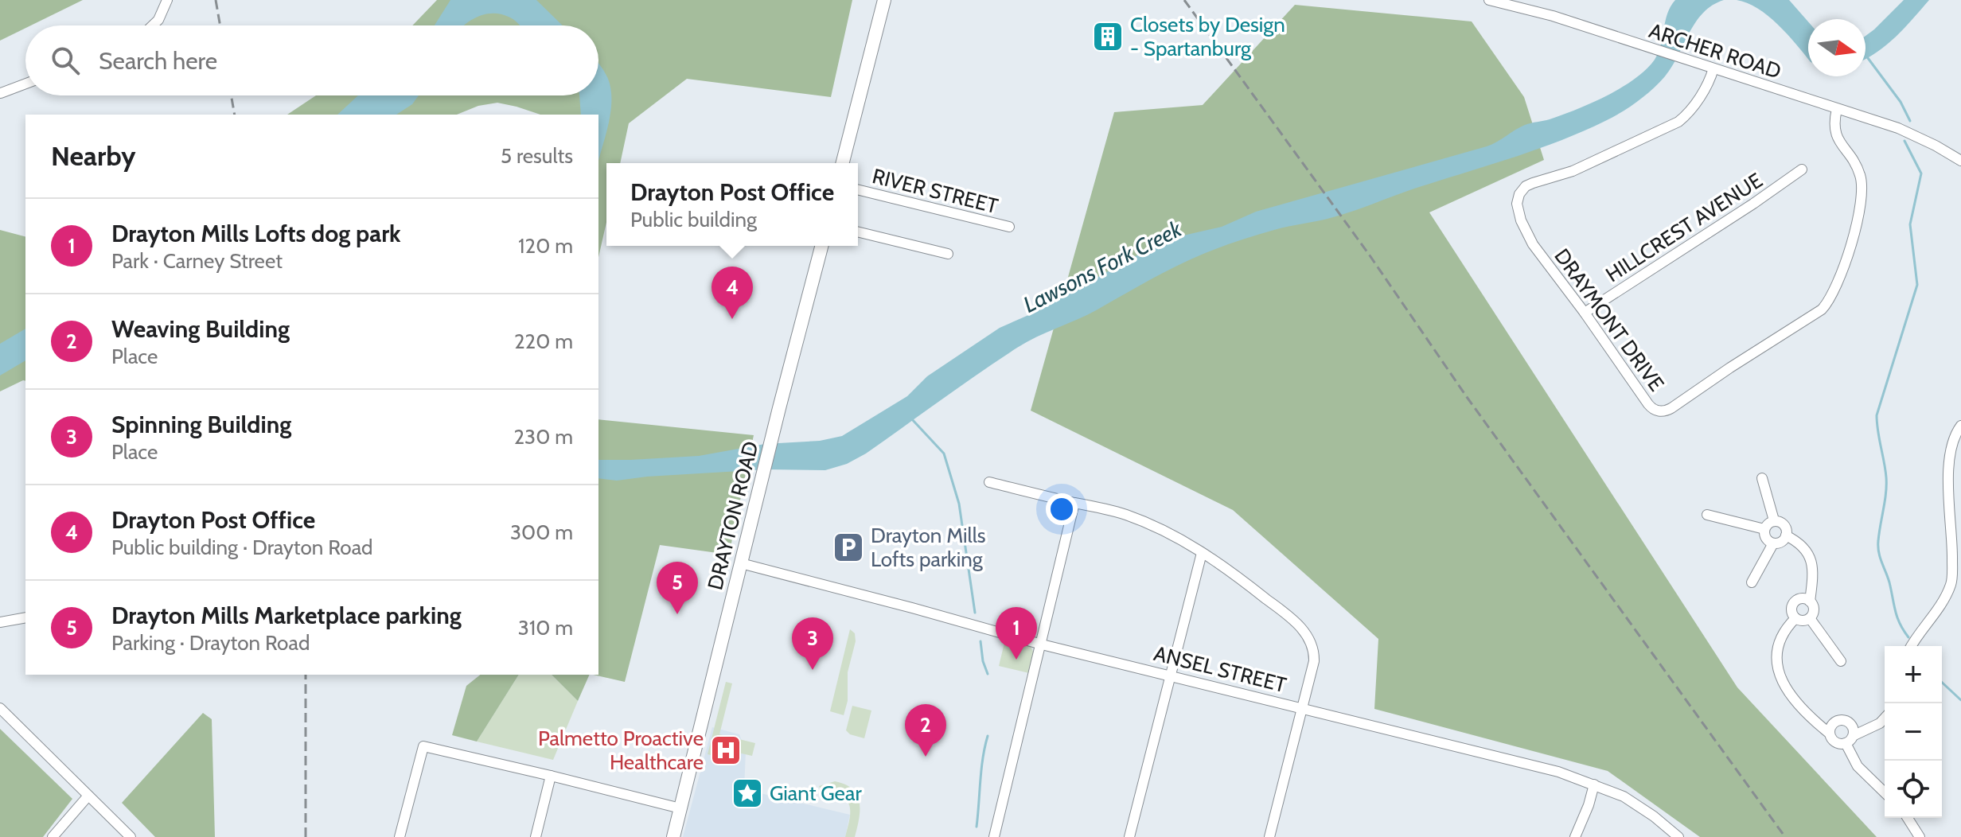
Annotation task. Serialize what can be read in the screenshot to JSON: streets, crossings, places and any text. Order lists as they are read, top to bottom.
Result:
{
  "streets": {
    "main road": ["DRAYTON ROAD"],
    "street": [
      "ARCHER ROAD",
      "RIVER STREET",
      "HILLCREST AVENUE",
      "DRAYMONT DRIVE",
      "ANSEL STREET"
    ]
  },
  "crossings": [
    ["ARCHER ROAD", "DRAYMONT DRIVE"],
    ["HILLCREST AVENUE", "DRAYMONT DRIVE"],
    ["DRAYTON ROAD", "ANSEL STREET"]
  ],
  "water": ["Lawsons Fork Creek"],
  "places": {
    "building": ["Closets by Design - Spartanburg"],
    "parking": ["Drayton Mills Lofts parking"],
    "hospital": ["Palmetto Proactive Healthcare"],
    "place": ["Giant Gear"]
  },
  "north": "right",
  "page": {
    "search": "Search here",
    "heading": ["Nearby", "5 results"],
    "popup": ["Drayton Post Office", "Public building"],
    "list": [
      {
        "mark": "1",
        "name": "Drayton Mills Lofts dog park",
        "note": "Park · Carney Street",
        "value": "120 m"
      },
      {
        "mark": "2",
        "name": "Weaving Building",
        "note": "Place",
        "value": "220 m"
      },
      {
        "mark": "3",
        "name": "Spinning Building",
        "note": "Place",
        "value": "230 m"
      },
      {
        "mark": "4",
        "name": "Drayton Post Office",
        "note": "Public building · Drayton Road",
        "value": "300 m"
      },
      {
        "mark": "5",
        "name": "Drayton Mills Marketplace parking",
        "note": "Parking · Drayton Road",
        "value": "310 m"
      }
    ],
    "pins": [
      "4",
      "5",
      "1",
      "3",
      "2"
    ],
    "map_buttons": ["+", "−"]
  }
}
